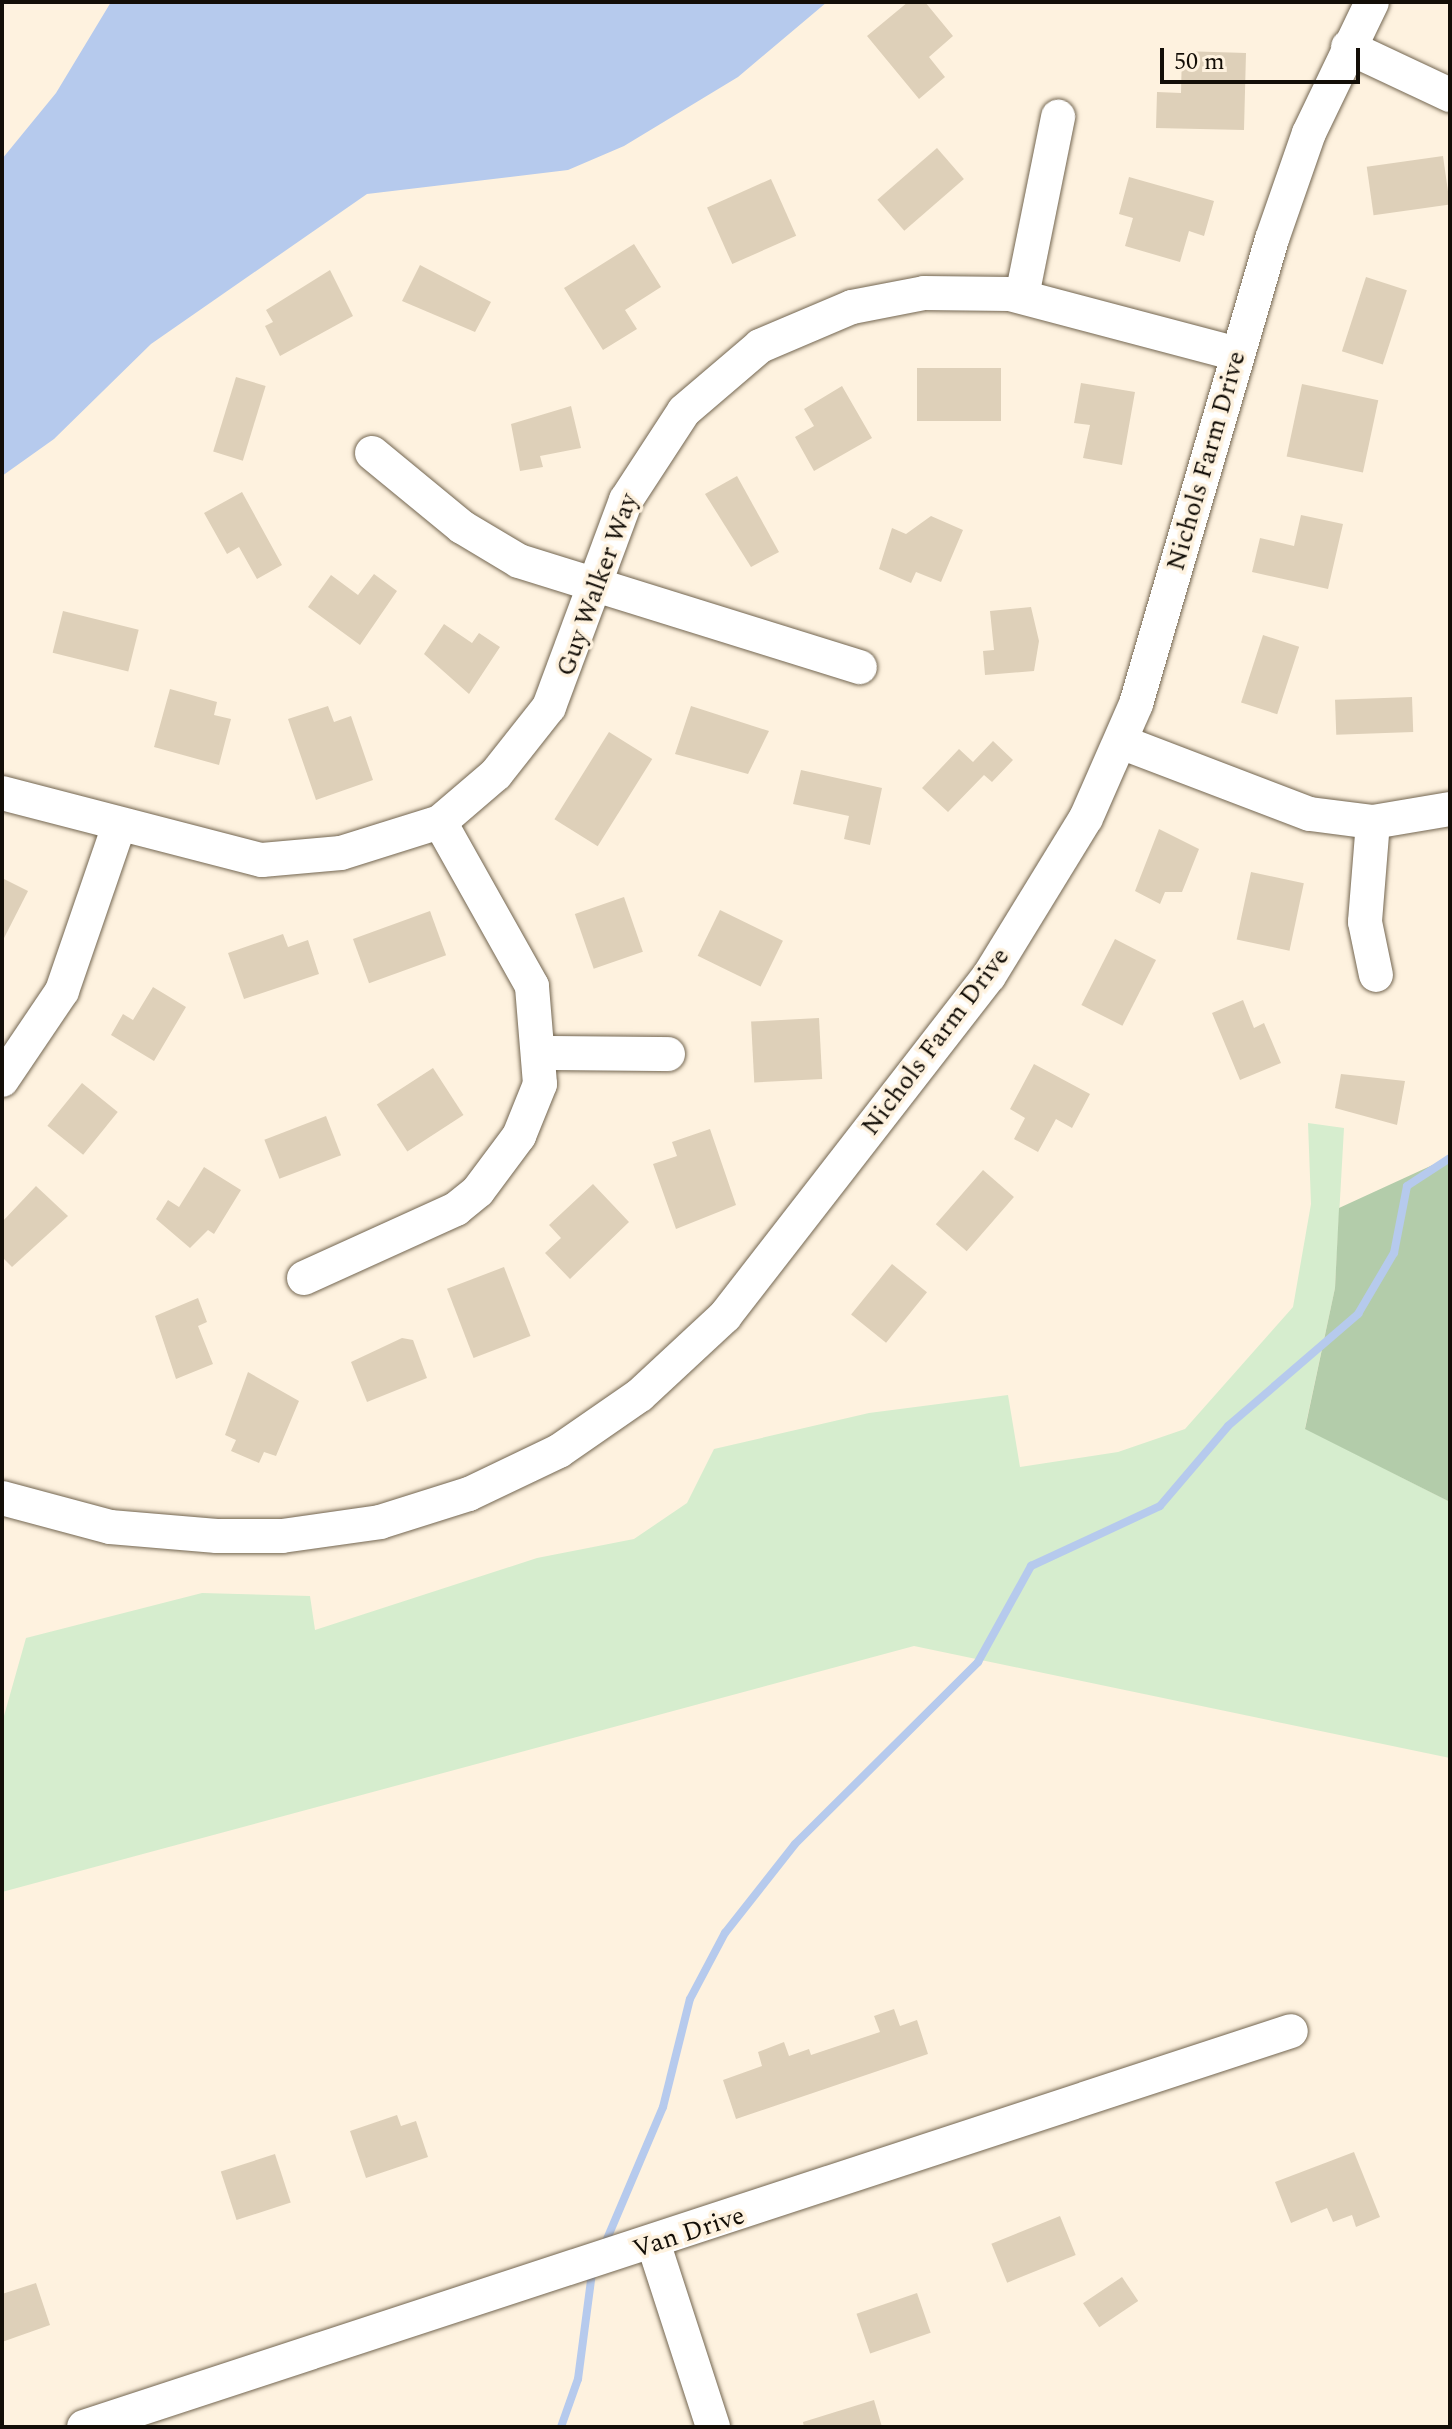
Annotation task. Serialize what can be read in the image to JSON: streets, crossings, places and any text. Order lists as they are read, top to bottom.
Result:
{
  "streets": {
    "street": ["Nichols Farm Drive", "Guy Walker Way", "Van Drive"]
  },
  "crossings": [
    ["Nichols Farm Drive", "Guy Walker Way"]
  ],
  "scale_bar": "50 m"
}
